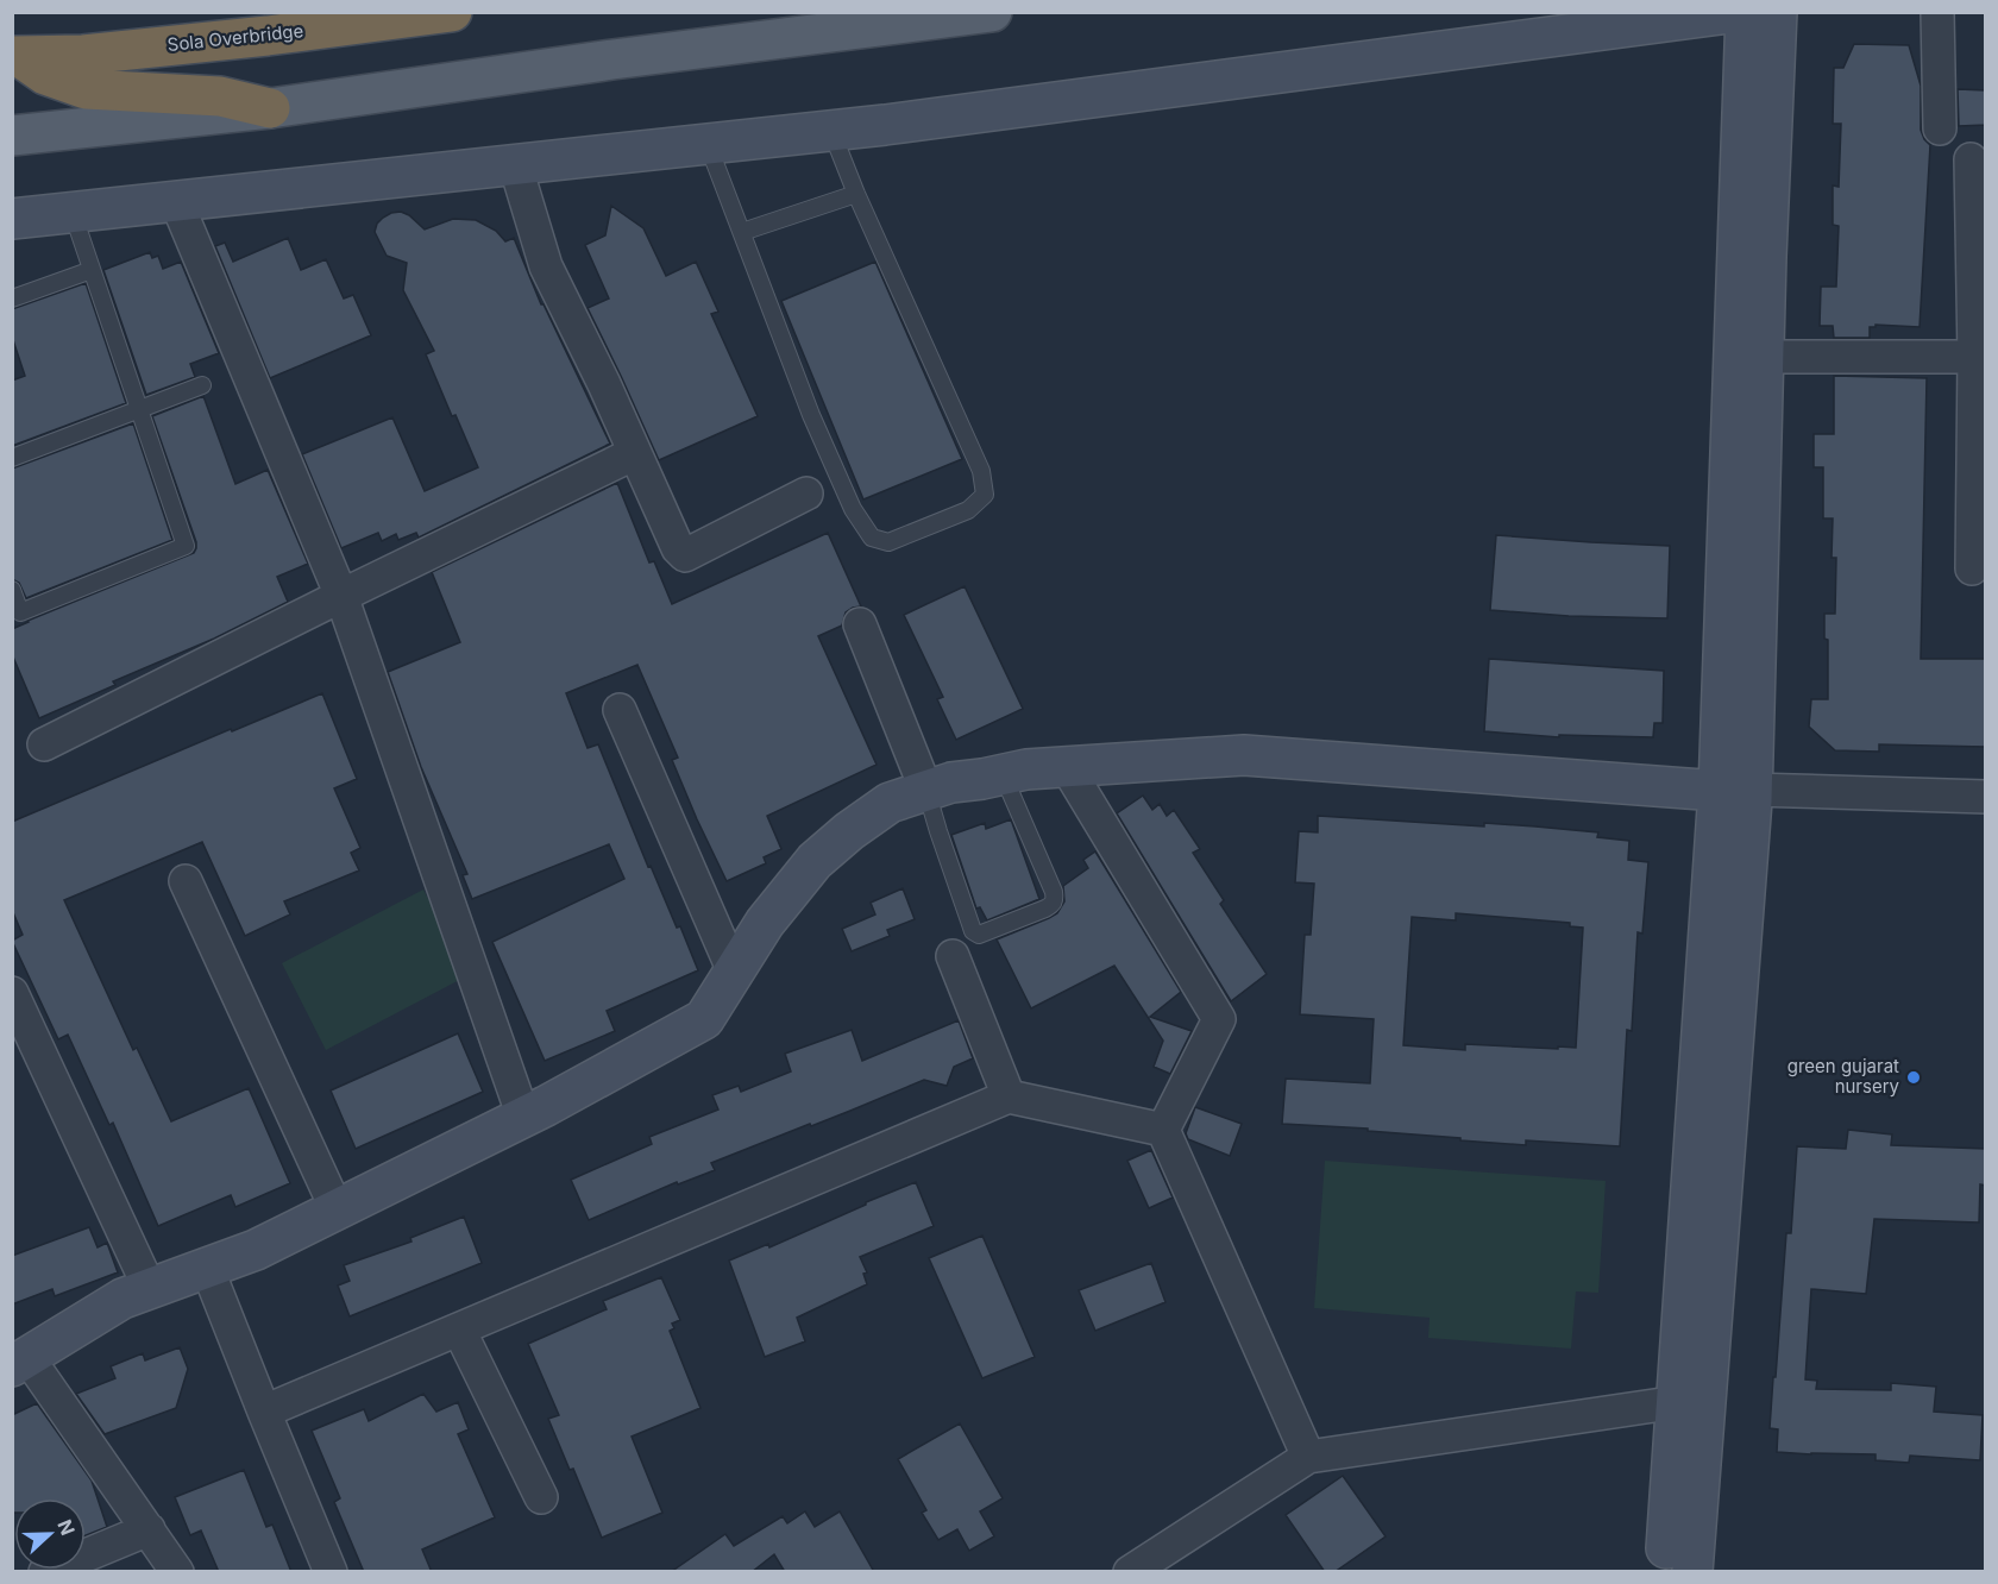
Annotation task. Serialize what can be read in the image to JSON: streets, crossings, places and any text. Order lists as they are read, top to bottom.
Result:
{
  "streets": {
    "highway": ["Sola Overbridge"]
  },
  "places": ["green gujarat nursery"],
  "north": "right"
}
